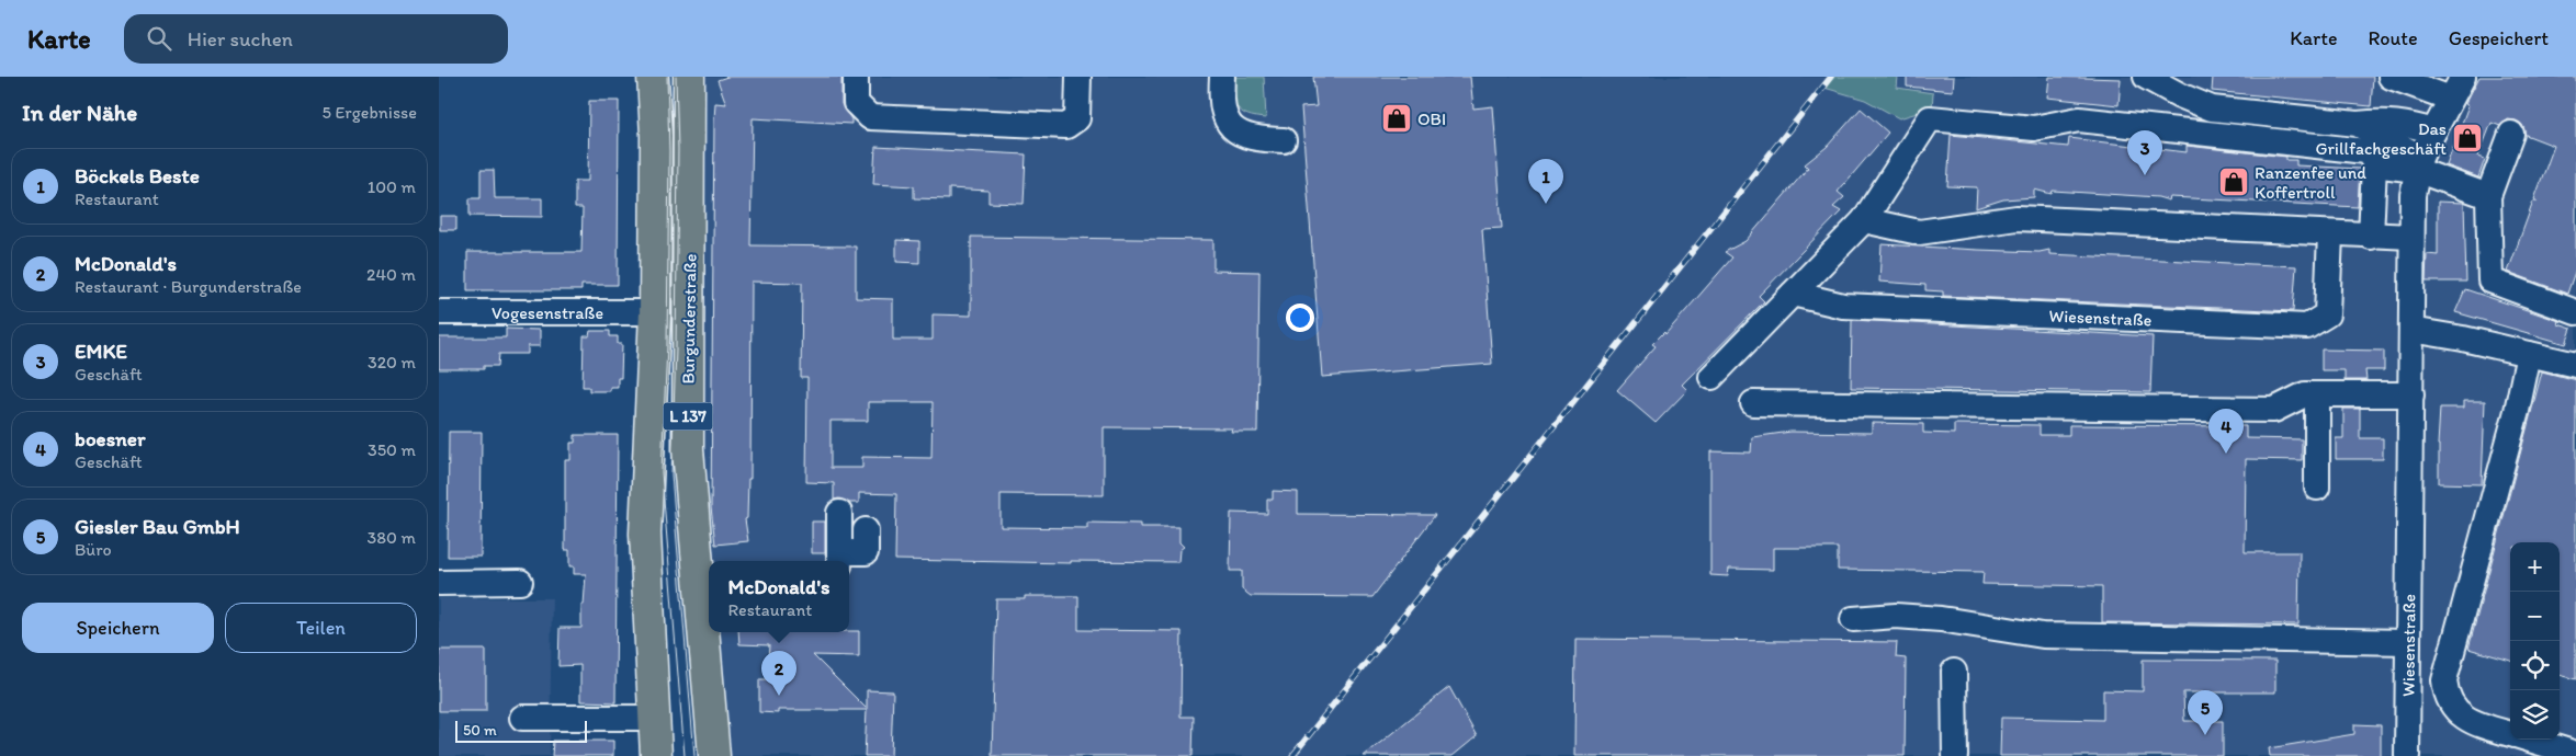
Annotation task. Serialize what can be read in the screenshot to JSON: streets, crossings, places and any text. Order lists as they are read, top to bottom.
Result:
{
  "streets": {
    "main road": ["Burgunderstraße", "L 137"],
    "street": ["Vogesenstraße", "Wiesenstraße"]
  },
  "crossings": [
    ["Vogesenstraße", "Burgunderstraße"]
  ],
  "places": {
    "shop": ["OBI", "Das Grillfachgeschäft", "Ranzenfee und Koffertroll"]
  },
  "scale_bar": "50 m",
  "page": {
    "header": "Karte",
    "search": "Hier suchen",
    "nav": ["Karte", "Route", "Gespeichert"],
    "heading": ["In der Nähe", "5 Ergebnisse"],
    "pins": [
      "3",
      "1",
      "4",
      "2",
      "5"
    ],
    "list": [
      {
        "mark": "1",
        "name": "Böckels Beste",
        "note": "Restaurant",
        "value": "100 m"
      },
      {
        "mark": "2",
        "name": "McDonald's",
        "note": "Restaurant · Burgunderstraße",
        "value": "240 m"
      },
      {
        "mark": "3",
        "name": "EMKE",
        "note": "Geschäft",
        "value": "320 m"
      },
      {
        "mark": "4",
        "name": "boesner",
        "note": "Geschäft",
        "value": "350 m"
      },
      {
        "mark": "5",
        "name": "Giesler Bau GmbH",
        "note": "Büro",
        "value": "380 m"
      }
    ],
    "map_buttons": ["+", "−"],
    "popup": ["McDonald's", "Restaurant"],
    "buttons": ["Speichern", "Teilen"],
    "scale": "50 m"
  }
}
